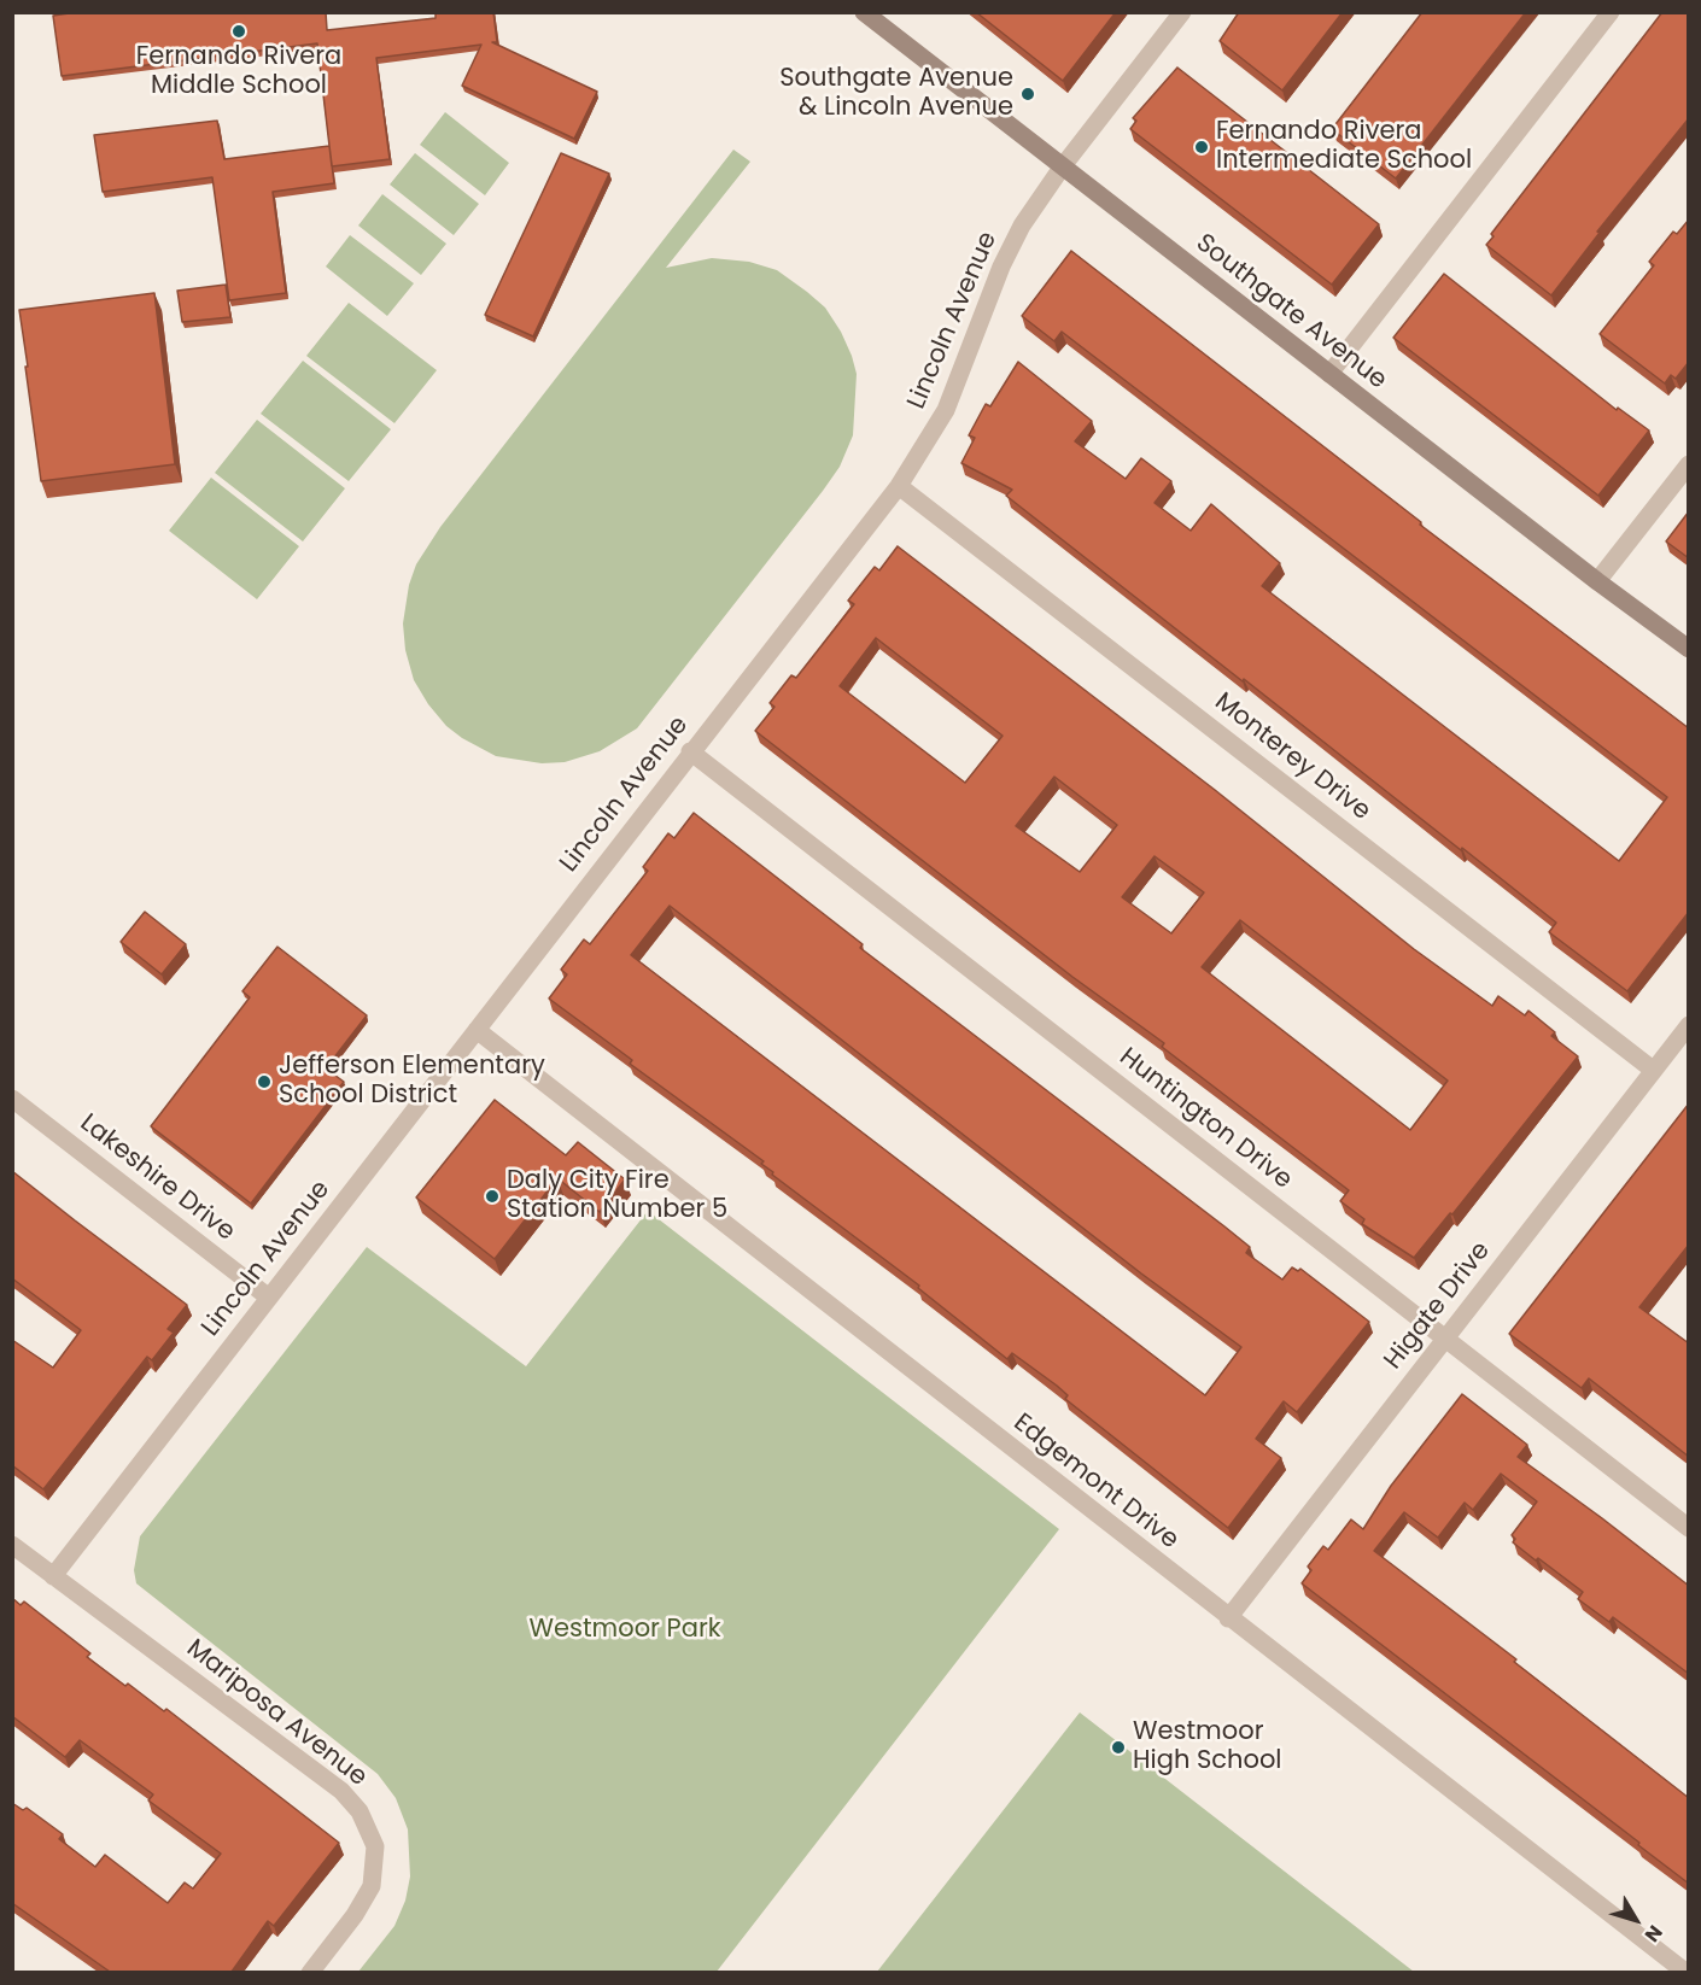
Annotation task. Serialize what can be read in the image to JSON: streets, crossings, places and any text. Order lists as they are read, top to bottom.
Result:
{
  "streets": {
    "street": [
      "Southgate Avenue",
      "Lincoln Avenue",
      "Monterey Drive",
      "Huntington Drive",
      "Lakeshire Drive",
      "Higate Drive",
      "Edgemont Drive",
      "Mariposa Avenue"
    ]
  },
  "crossings": [
    ["Southgate Avenue", "Lincoln Avenue"],
    ["Lincoln Avenue", "Monterey Drive"],
    ["Lincoln Avenue", "Huntington Drive"],
    ["Lincoln Avenue", "Lakeshire Drive"],
    ["Lincoln Avenue", "Edgemont Drive"],
    ["Lincoln Avenue", "Mariposa Avenue"],
    ["Monterey Drive", "Higate Drive"],
    ["Huntington Drive", "Higate Drive"],
    ["Higate Drive", "Edgemont Drive"]
  ],
  "parks": ["Westmoor Park"],
  "places": [
    "Fernando Rivera Middle School",
    "Southgate Avenue & Lincoln Avenue",
    "Fernando Rivera Intermediate School",
    "Jefferson Elementary School District",
    "Daly City Fire Station Number 5",
    "Westmoor High School"
  ],
  "north": "bottom right"
}
